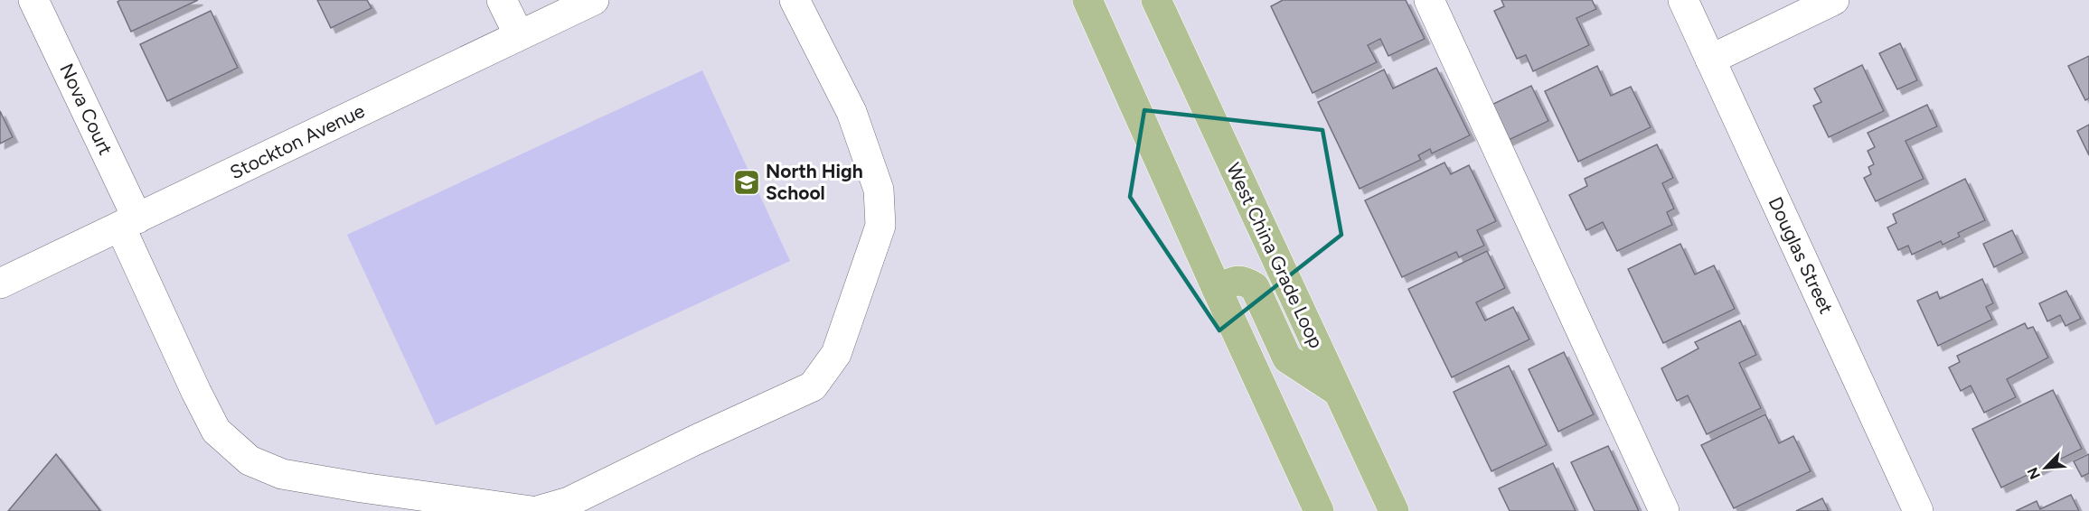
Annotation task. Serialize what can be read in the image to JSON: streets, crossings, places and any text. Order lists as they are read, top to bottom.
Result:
{
  "streets": {
    "main road": ["West China Grade Loop"],
    "street": ["Nova Court", "Stockton Avenue", "Douglas Street"]
  },
  "crossings": [
    ["Nova Court", "Stockton Avenue"]
  ],
  "places": {
    "school or university": ["North High School"]
  },
  "north": "bottom left"
}
